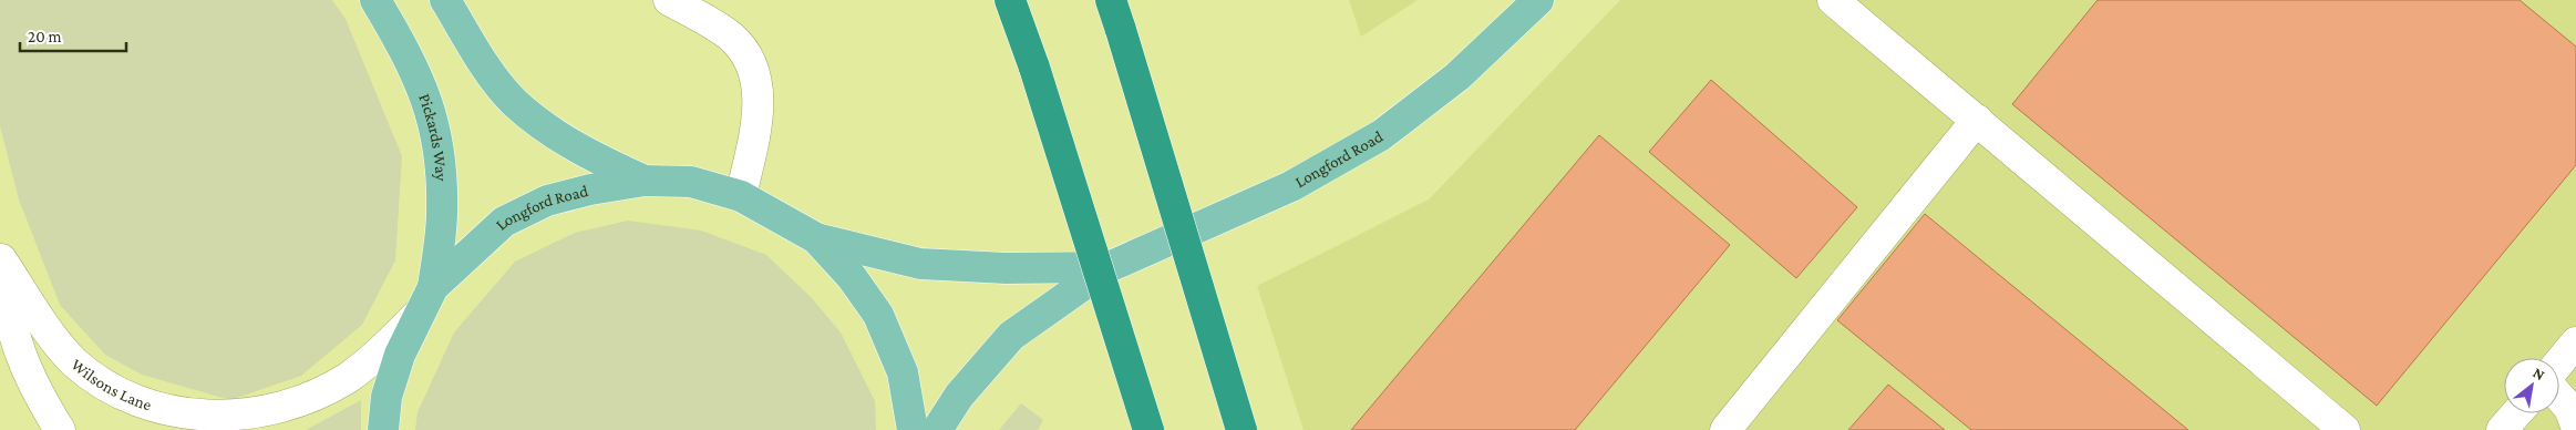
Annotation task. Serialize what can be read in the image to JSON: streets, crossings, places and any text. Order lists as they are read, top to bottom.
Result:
{
  "streets": {
    "main road": ["Pickards Way", "Longford Road"],
    "street": ["Wilsons Lane"]
  },
  "crossings": [
    ["Pickards Way", "Longford Road"],
    ["Pickards Way", "Wilsons Lane"],
    ["Longford Road", "Wilsons Lane"]
  ],
  "scale_bar": "20 m",
  "north": "top right"
}
